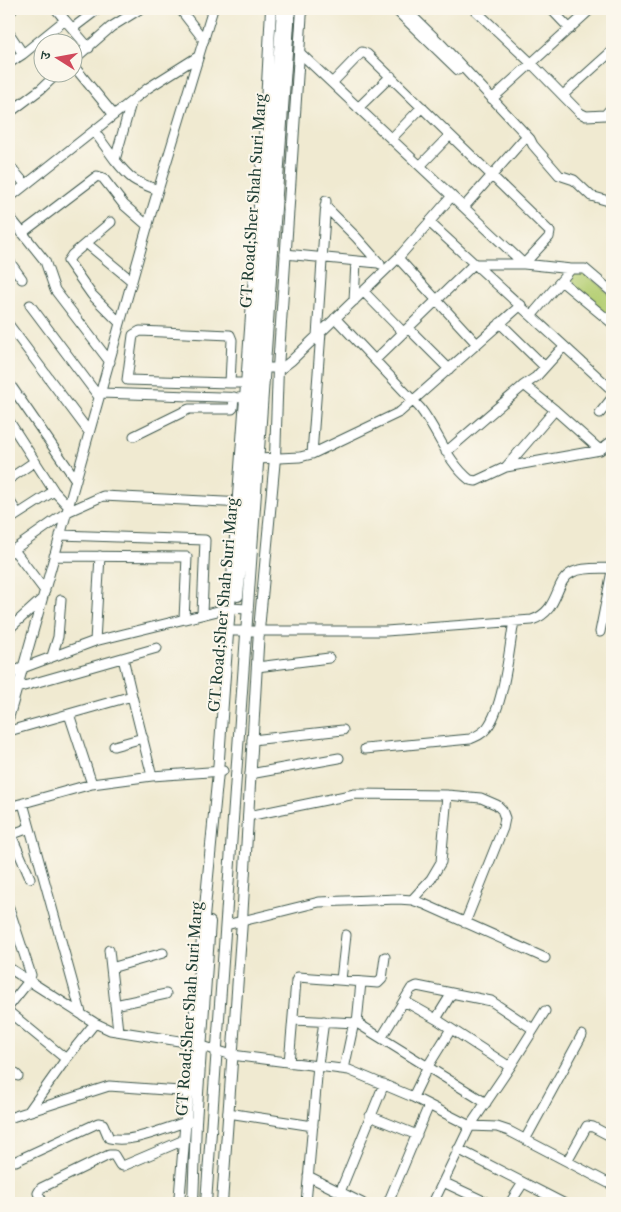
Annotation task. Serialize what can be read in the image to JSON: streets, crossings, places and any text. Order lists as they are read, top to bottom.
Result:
{
  "streets": {
    "main road": ["GT Road;Sher Shah Suri Marg"]
  },
  "north": "left"
}
